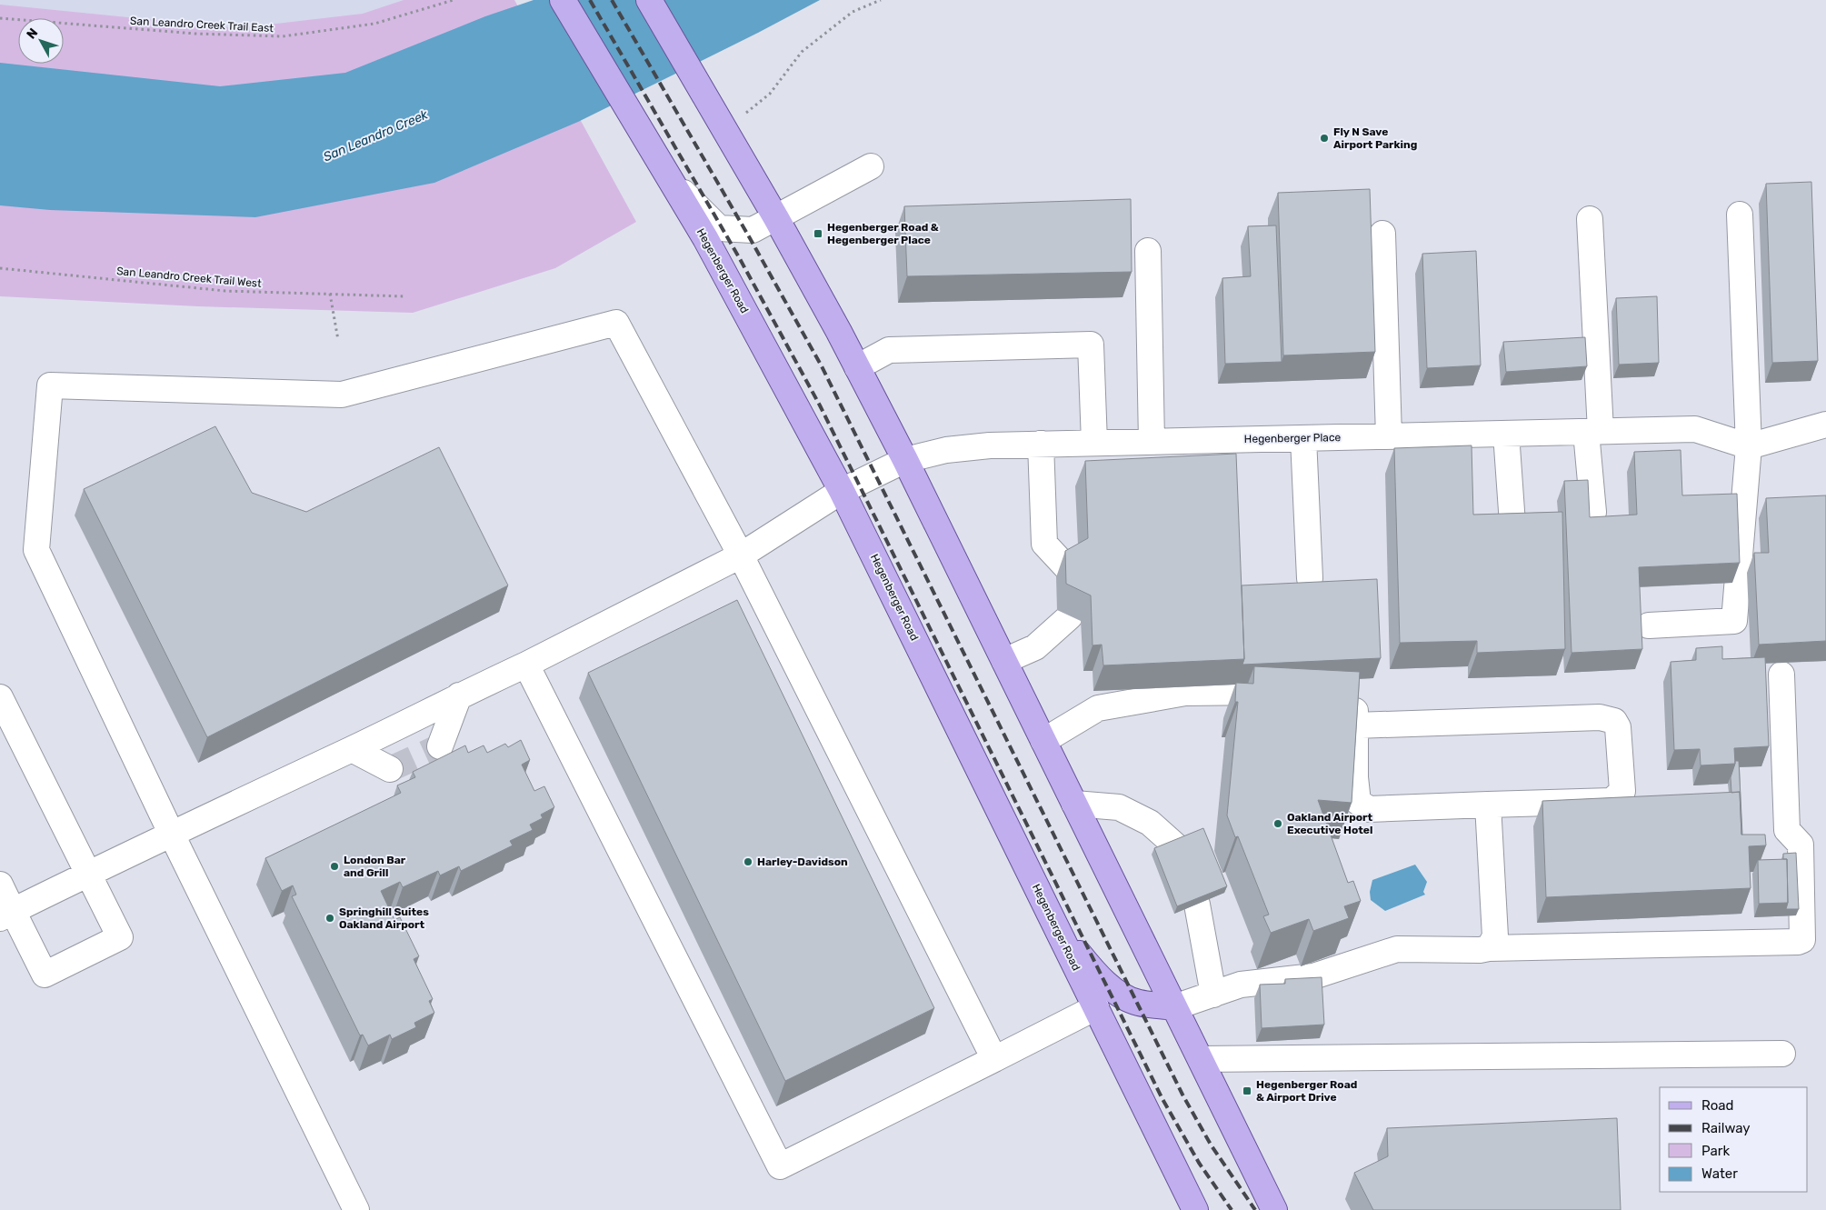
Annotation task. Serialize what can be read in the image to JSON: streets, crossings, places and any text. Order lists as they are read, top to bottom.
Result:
{
  "streets": {
    "main road": ["Hegenberger Road"],
    "street": ["Hegenberger Place"],
    "path": ["San Leandro Creek Trail East", "San Leandro Creek Trail West"]
  },
  "crossings": [
    ["Hegenberger Road", "Hegenberger Place"]
  ],
  "water": ["San Leandro Creek"],
  "places": {
    "other": [
      "Fly N Save Airport Parking",
      "Oakland Airport Executive Hotel",
      "Harley-Davidson",
      "London Bar and Grill",
      "Springhill Suites Oakland Airport"
    ],
    "transit": ["Hegenberger Road & Hegenberger Place", "Hegenberger Road & Airport Drive"]
  },
  "legend": [
    "Road",
    "Railway",
    "Park",
    "Water"
  ],
  "north": "top left"
}
